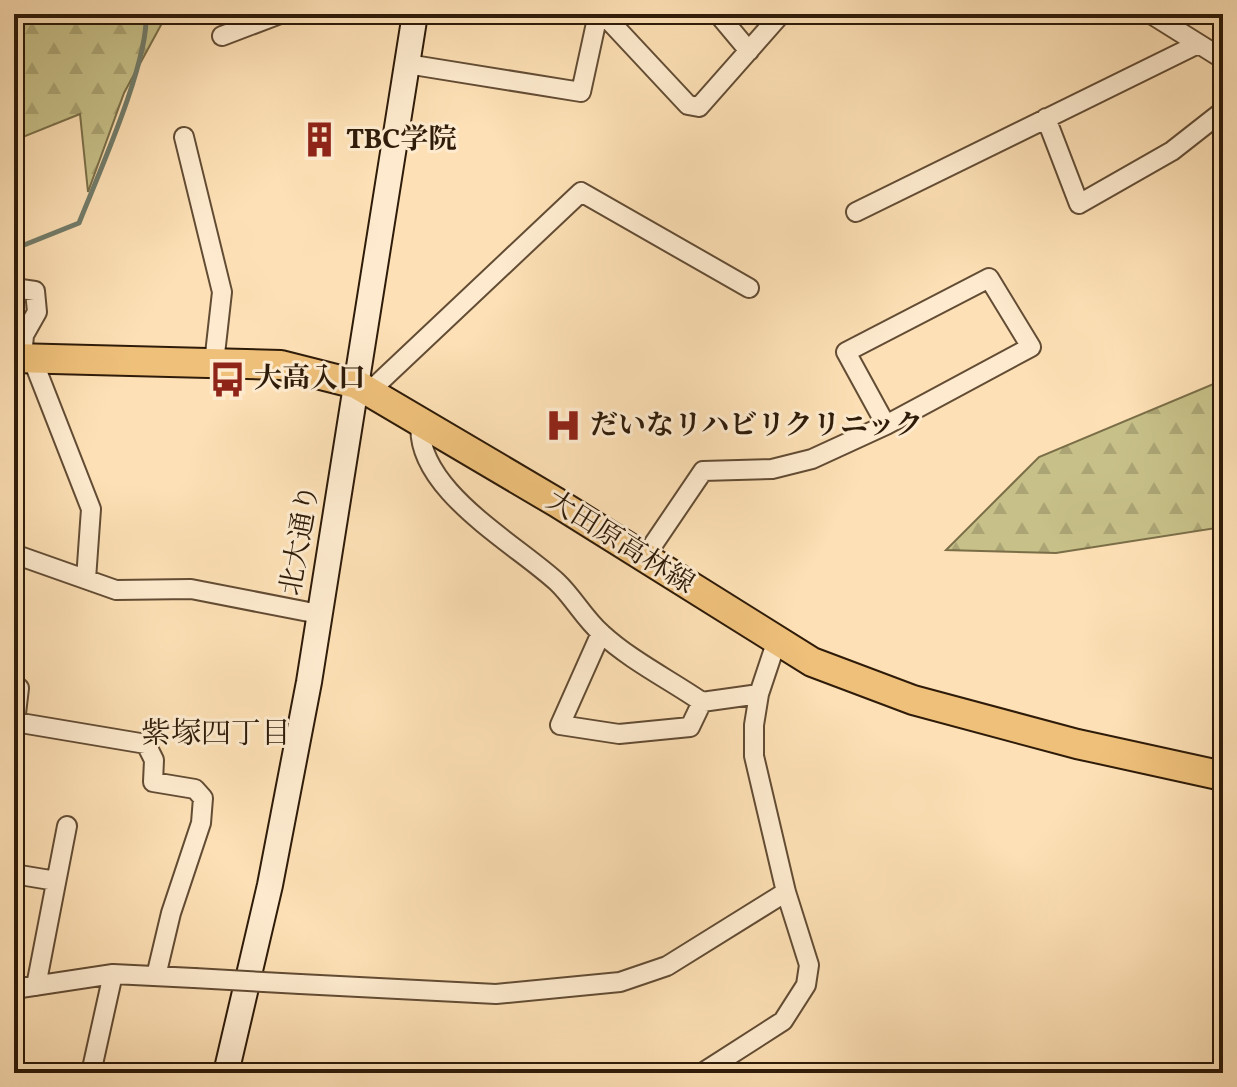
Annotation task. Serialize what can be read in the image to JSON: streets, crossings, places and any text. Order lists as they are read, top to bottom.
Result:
{
  "streets": {
    "main road": ["大田原高林線"],
    "street": ["北大通り"]
  },
  "crossings": [
    ["北大通り", "大田原高林線"]
  ],
  "districts": ["紫塚四丁目"],
  "places": {
    "building": ["TBC学院"],
    "bus stop": ["大高入口"],
    "hospital": ["だいなリハビリクリニック"]
  }
}
